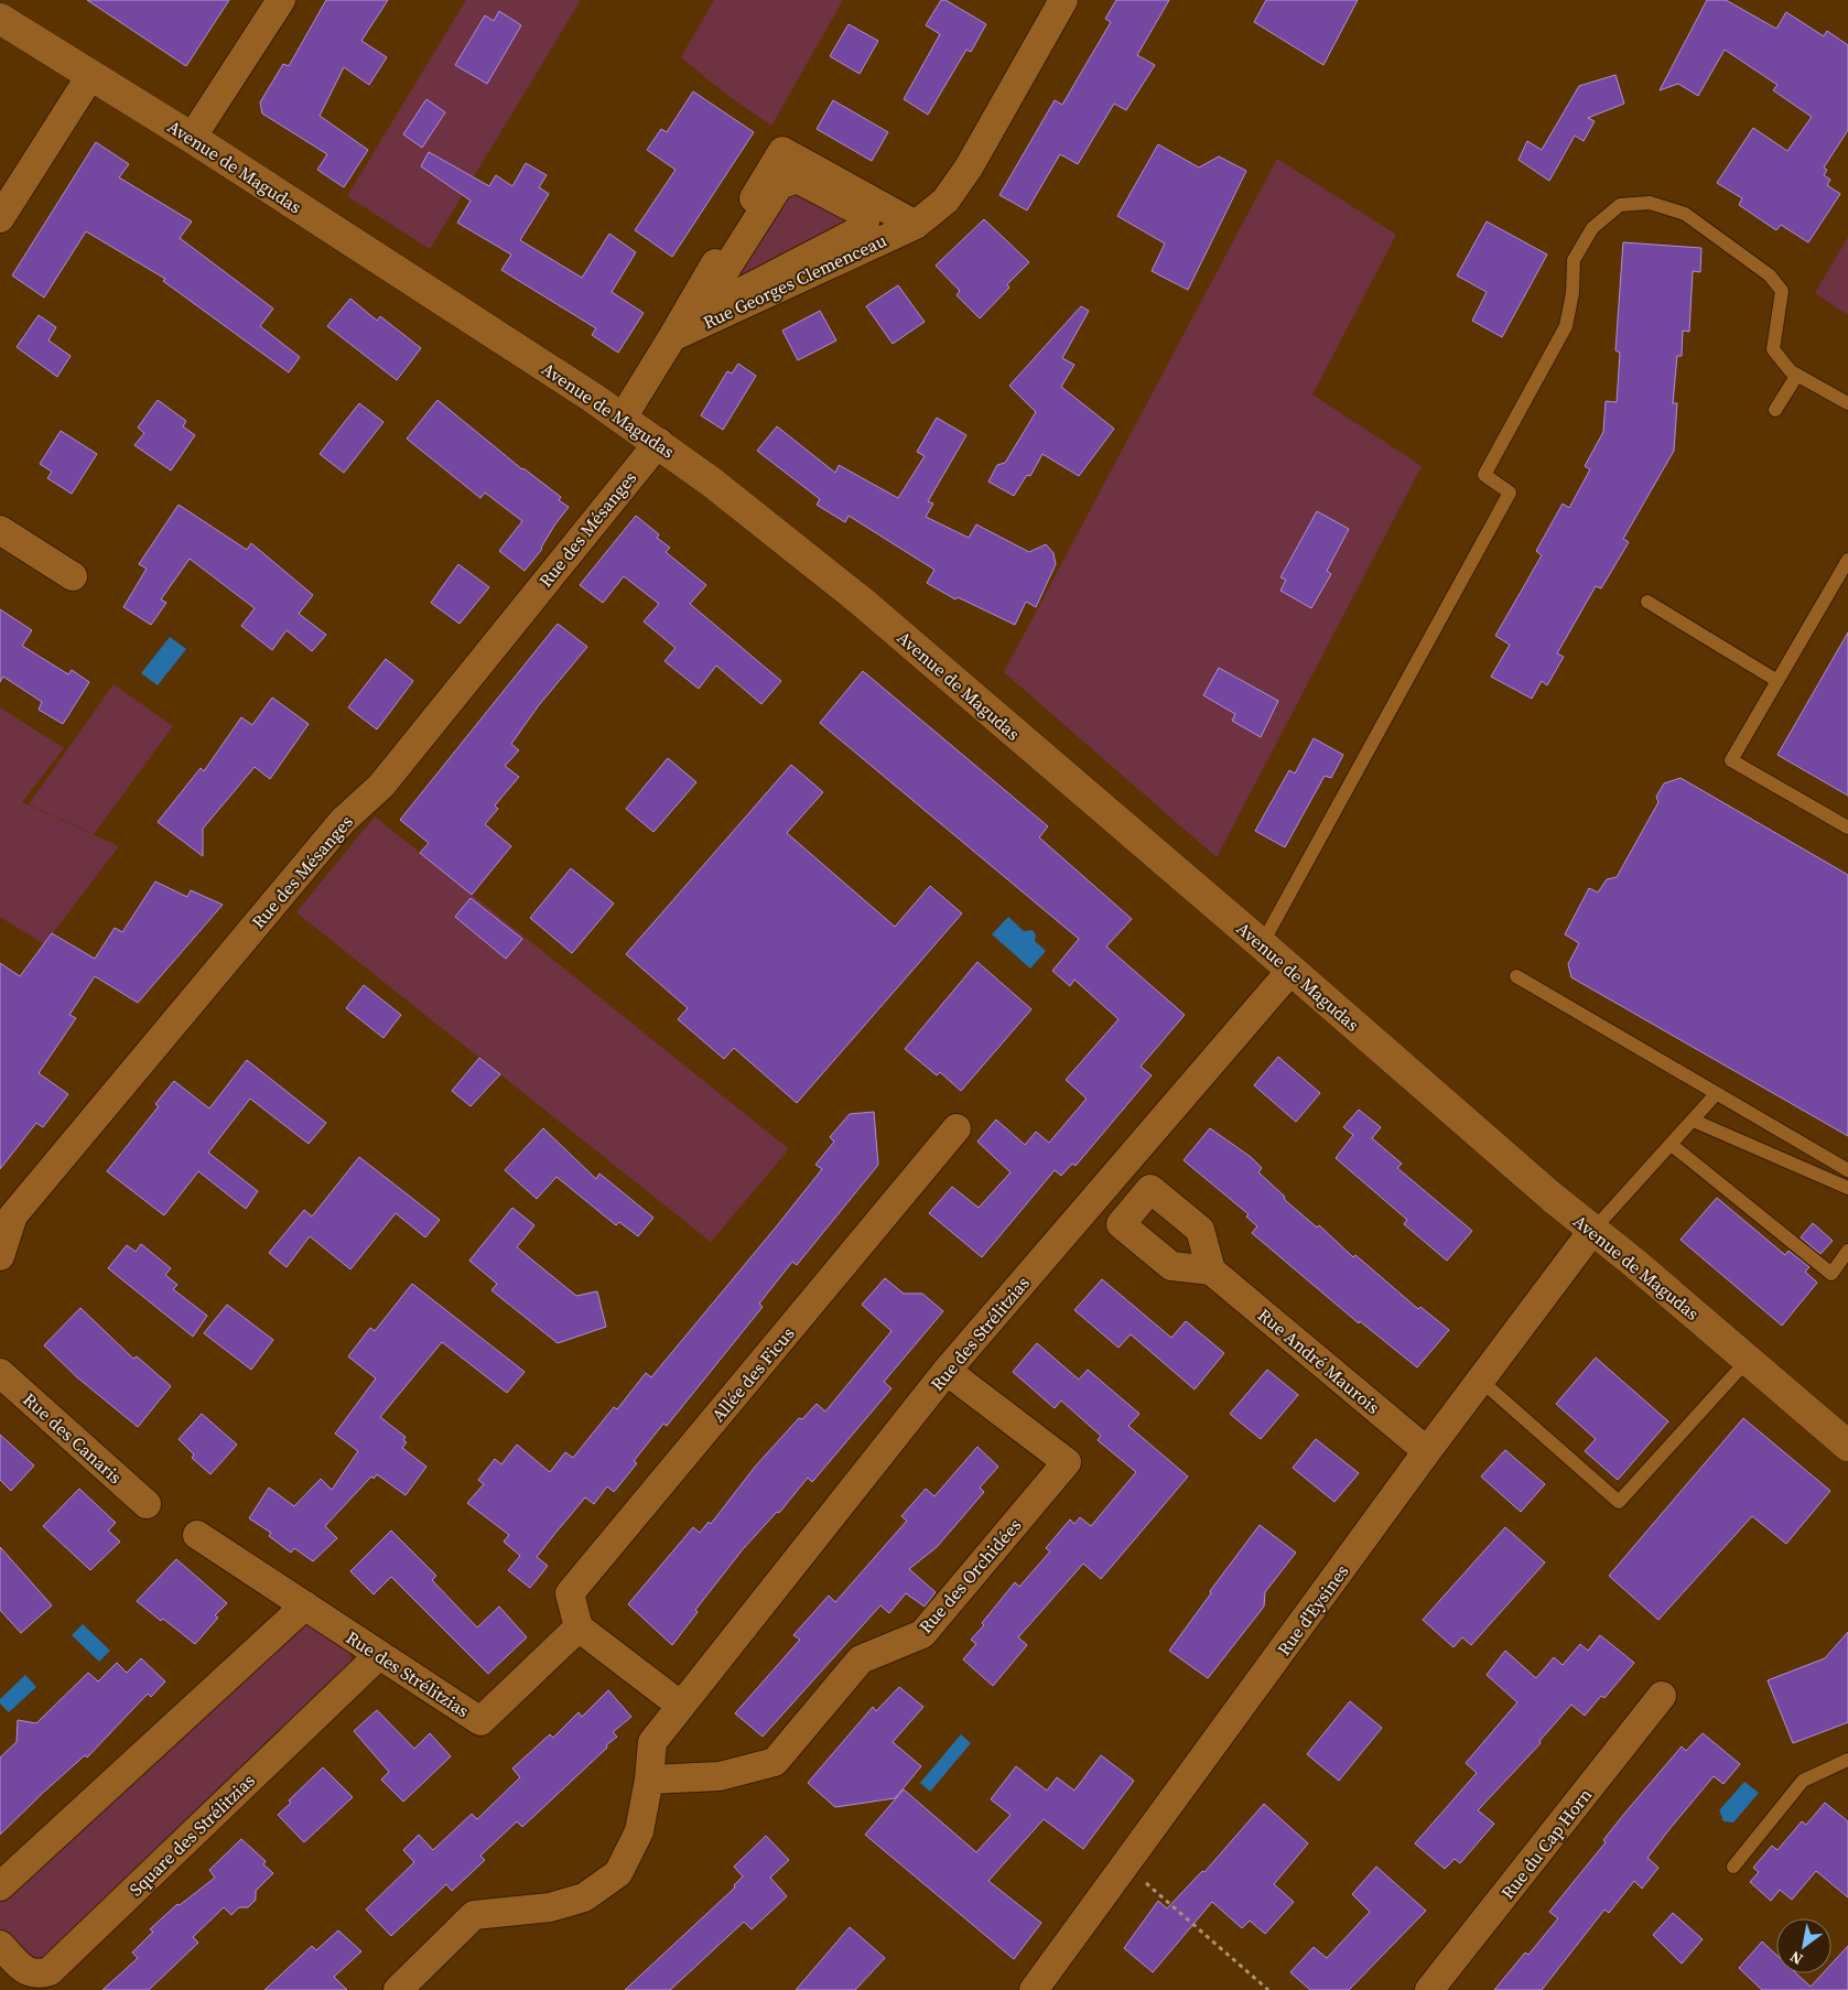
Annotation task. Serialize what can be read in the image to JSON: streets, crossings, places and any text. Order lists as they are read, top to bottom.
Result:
{
  "streets": {
    "main road": ["Avenue de Magudas"],
    "street": [
      "Rue Georges Clemenceau",
      "Rue des Mésanges",
      "Rue des Strélitzias",
      "Rue André Maurois",
      "Allée des Ficus",
      "Rue des Canaris",
      "Rue des Orchidées",
      "Rue d'Eysines",
      "Square des Strélitzias",
      "Rue du Cap Horn"
    ]
  },
  "crossings": [
    ["Avenue de Magudas", "Rue Georges Clemenceau"],
    ["Avenue de Magudas", "Rue des Mésanges"],
    ["Avenue de Magudas", "Rue des Strélitzias"],
    ["Avenue de Magudas", "Rue d'Eysines"],
    ["Rue des Strélitzias", "Allée des Ficus"],
    ["Rue des Strélitzias", "Rue des Orchidées"],
    ["Rue des Strélitzias", "Square des Strélitzias"],
    ["Rue André Maurois", "Rue d'Eysines"]
  ],
  "north": "bottom left"
}
